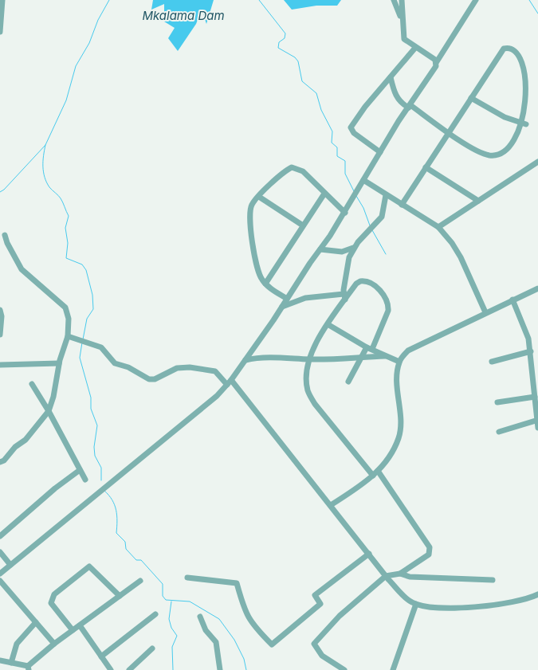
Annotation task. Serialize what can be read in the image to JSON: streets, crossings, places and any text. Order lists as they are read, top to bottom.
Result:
{
  "water": ["Mkalama Dam"]
}
